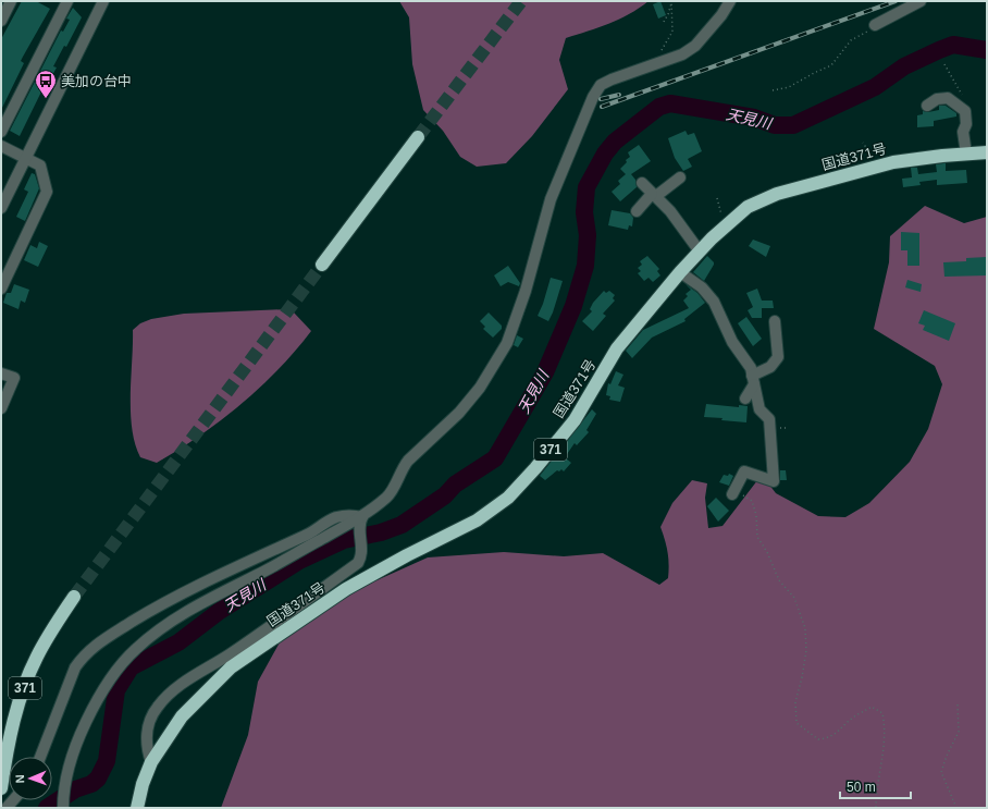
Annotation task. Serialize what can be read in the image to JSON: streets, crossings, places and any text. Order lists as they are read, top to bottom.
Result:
{
  "streets": {
    "highway": ["国道371号", "371"]
  },
  "water": ["天見川"],
  "places": {
    "bus stop": ["美加の台中"]
  },
  "scale_bar": "50 m",
  "north": "left"
}
